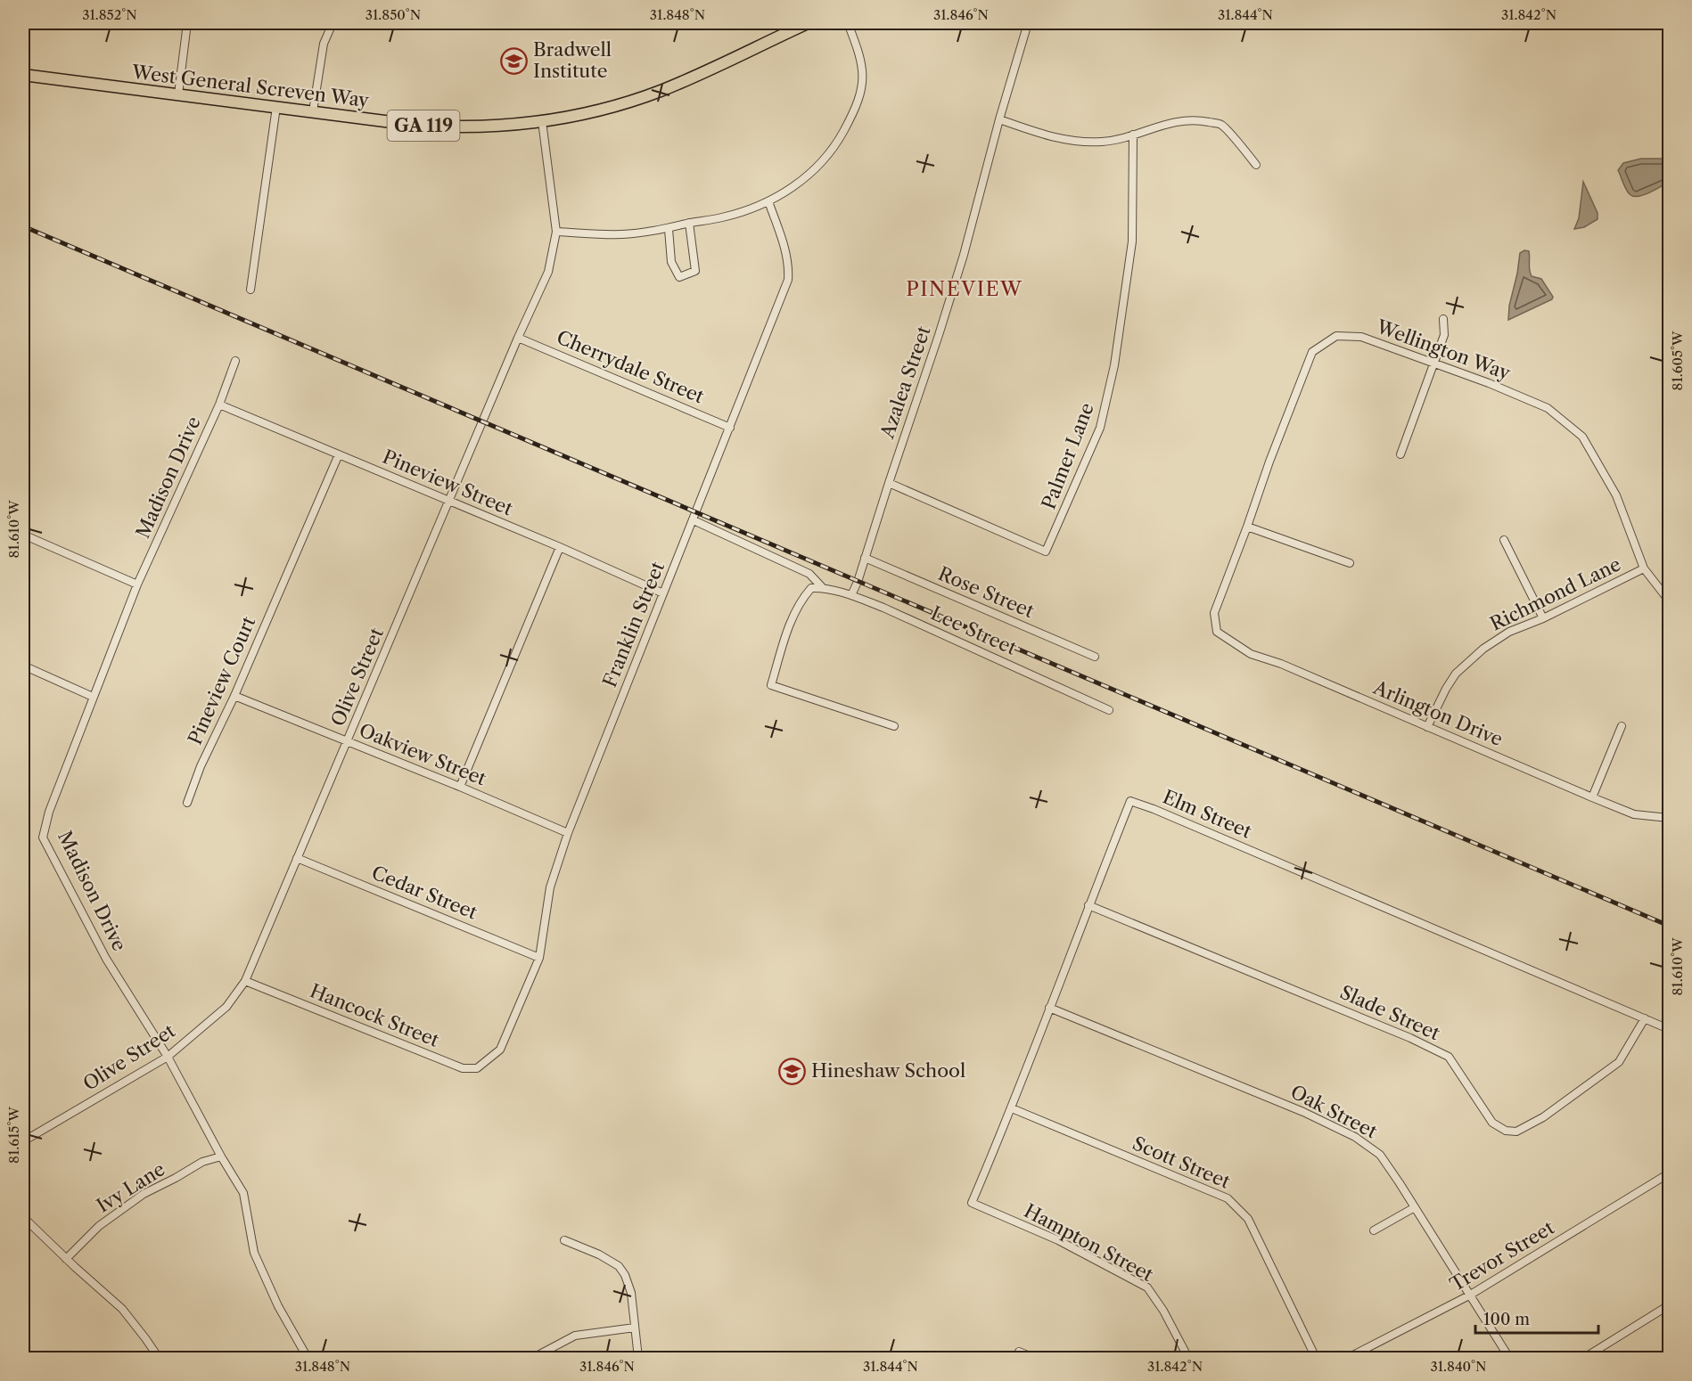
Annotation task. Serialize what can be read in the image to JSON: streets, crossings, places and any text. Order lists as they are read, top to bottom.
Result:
{
  "streets": {
    "main road": ["West General Screven Way", "GA 119"],
    "street": [
      "Wellington Way",
      "Cherrydale Street",
      "Azalea Street",
      "Palmer Lane",
      "Madison Drive",
      "Pineview Street",
      "Rose Street",
      "Richmond Lane",
      "Franklin Street",
      "Lee Street",
      "Olive Street",
      "Pineview Court",
      "Arlington Drive",
      "Oakview Street",
      "Elm Street",
      "Cedar Street",
      "Slade Street",
      "Hancock Street",
      "Oak Street",
      "Scott Street",
      "Ivy Lane",
      "Hampton Street",
      "Trevor Street"
    ]
  },
  "crossings": [
    ["West General Screven Way", "Olive Street"],
    ["Wellington Way", "Richmond Lane"],
    ["Wellington Way", "Arlington Drive"],
    ["Cherrydale Street", "Franklin Street"],
    ["Cherrydale Street", "Olive Street"],
    ["Azalea Street", "Palmer Lane"],
    ["Azalea Street", "Rose Street"],
    ["Azalea Street", "Lee Street"],
    ["Madison Drive", "Pineview Street"],
    ["Madison Drive", "Olive Street"],
    ["Madison Drive", "Ivy Lane"],
    ["Pineview Street", "Franklin Street"],
    ["Pineview Street", "Olive Street"],
    ["Pineview Street", "Pineview Court"],
    ["Richmond Lane", "Arlington Drive"],
    ["Franklin Street", "Lee Street"],
    ["Franklin Street", "Oakview Street"],
    ["Franklin Street", "Cedar Street"],
    ["Franklin Street", "Hancock Street"],
    ["Olive Street", "Oakview Street"],
    ["Olive Street", "Cedar Street"],
    ["Olive Street", "Hancock Street"],
    ["Pineview Court", "Oakview Street"],
    ["Elm Street", "Slade Street"],
    ["Elm Street", "Oak Street"],
    ["Elm Street", "Scott Street"],
    ["Elm Street", "Hampton Street"],
    ["Oak Street", "Trevor Street"]
  ],
  "districts": ["PINEVIEW"],
  "places": {
    "school or university": ["Bradwell Institute", "Hineshaw School"]
  },
  "scale_bar": "100 m",
  "coordinates": [
    "31.852°N",
    "31.850°N",
    "31.848°N",
    "31.846°N",
    "31.844°N",
    "31.842°N",
    "81.605°W",
    "81.610°W",
    "81.615°W",
    "31.840°N"
  ]
}
